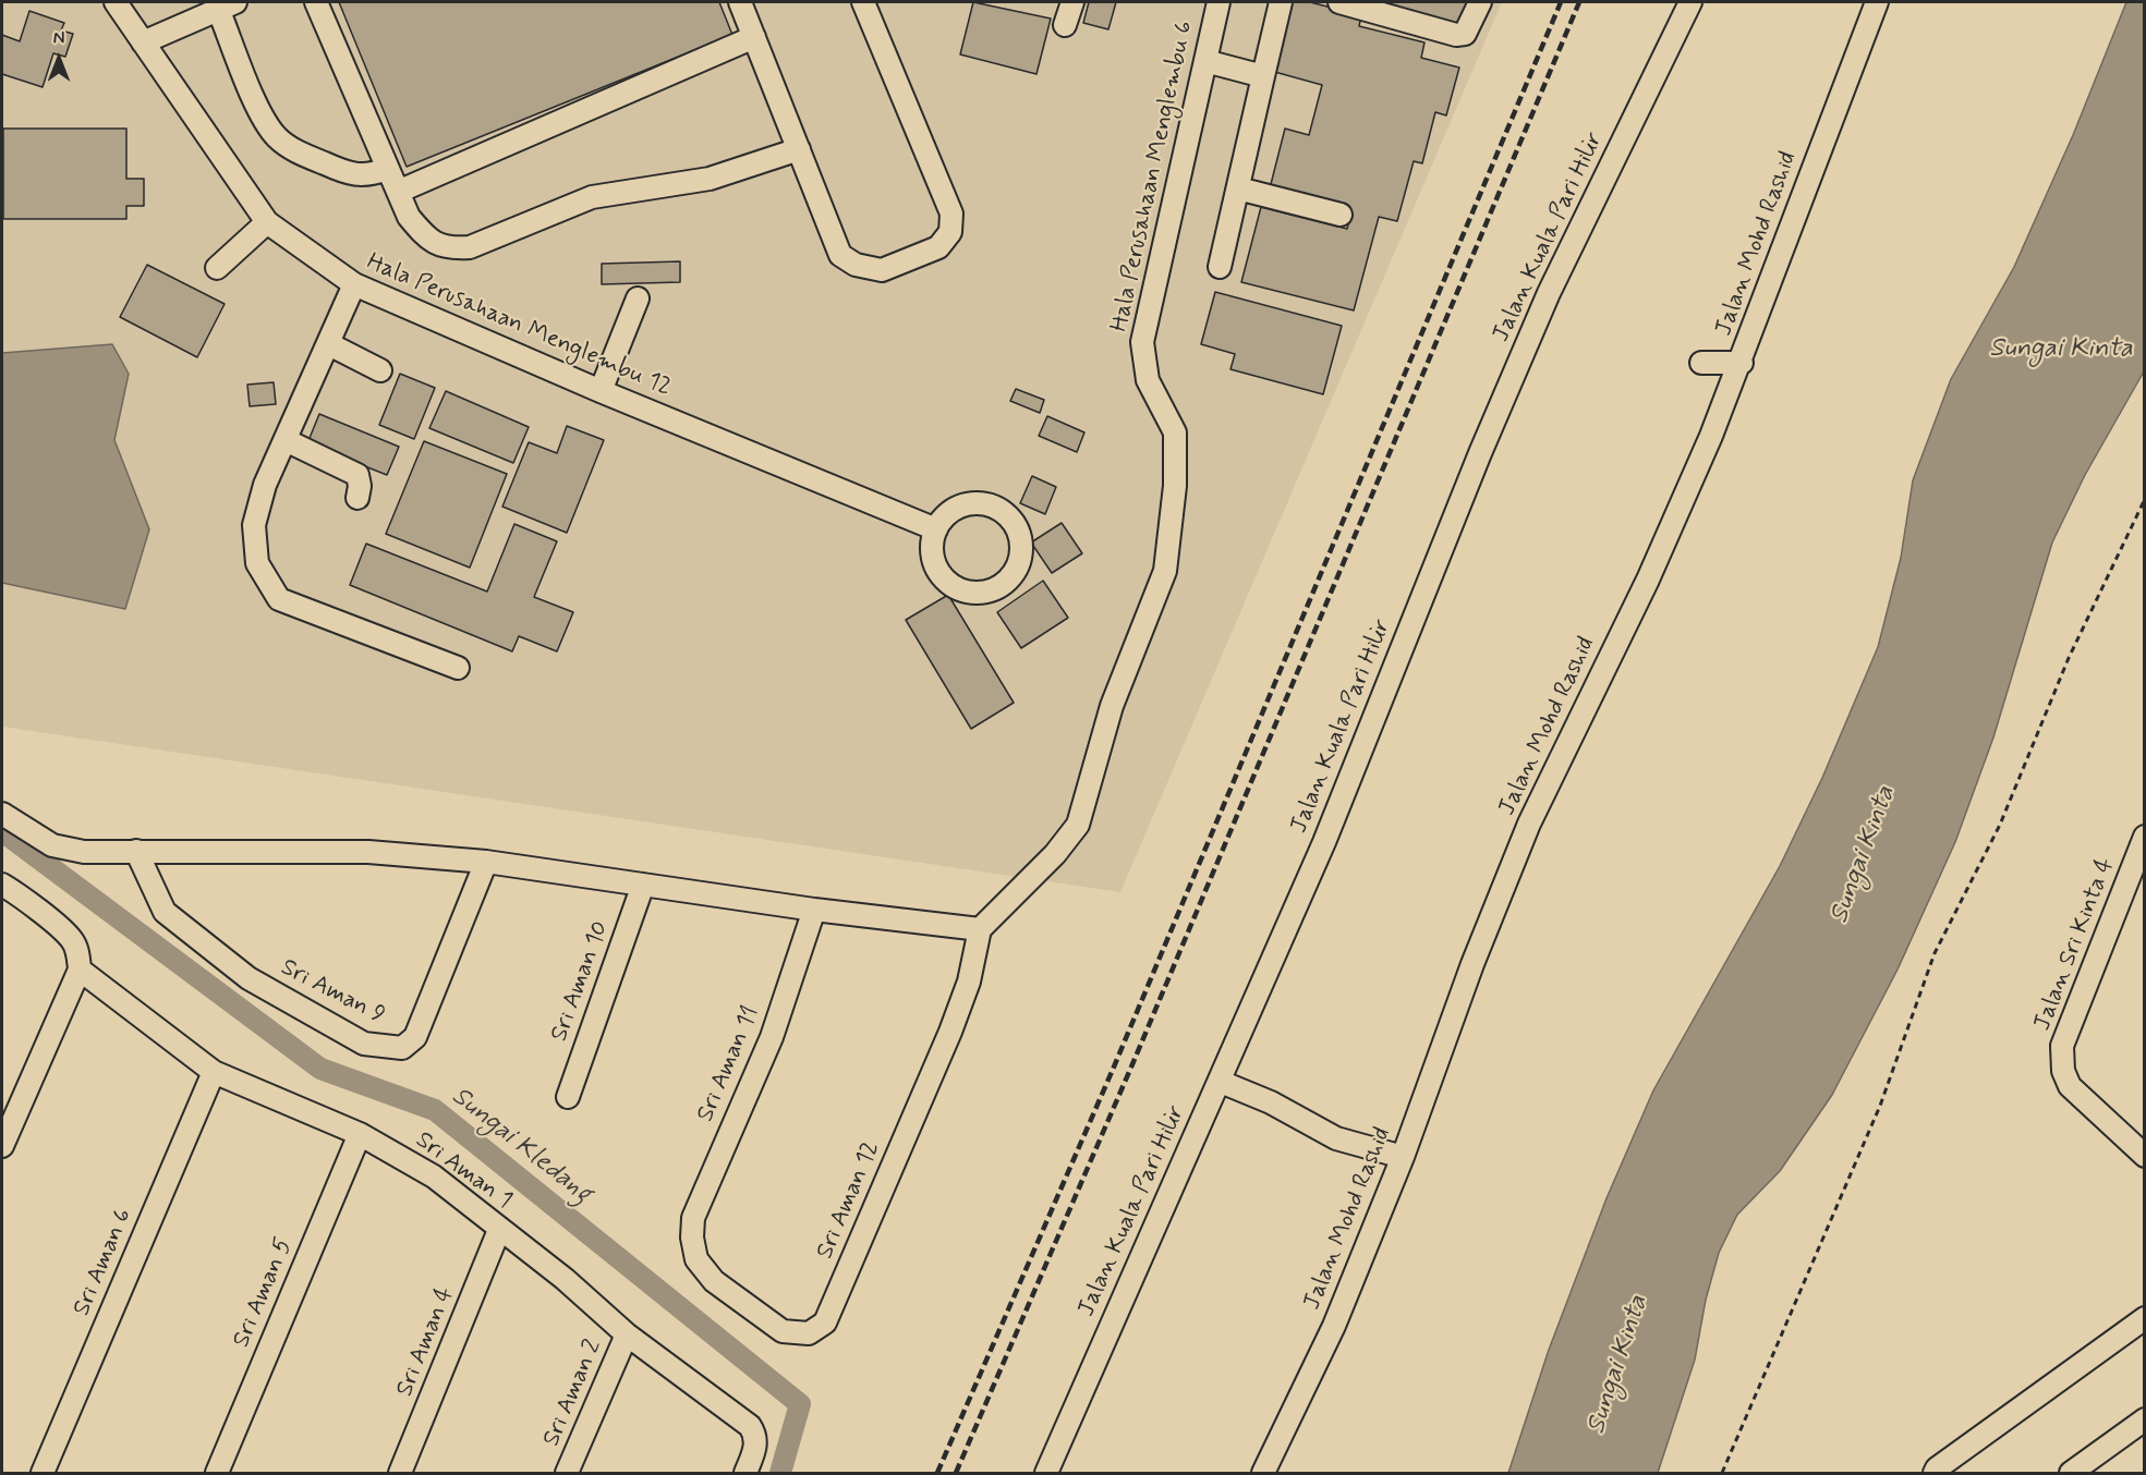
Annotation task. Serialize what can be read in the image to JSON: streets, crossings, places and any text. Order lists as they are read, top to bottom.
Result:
{
  "streets": {
    "street": [
      "Hala Perusahaan Menglembu 6",
      "Jalan Kuala Pari Hilir",
      "Jalan Mohd Rashid",
      "Hala Perusahaan Menglembu 12",
      "Jalan Sri Kinta 4",
      "Sri Aman 10",
      "Sri Aman 9",
      "Sri Aman 11",
      "Sri Aman 1",
      "Sri Aman 12",
      "Sri Aman 6",
      "Sri Aman 5",
      "Sri Aman 4",
      "Sri Aman 2"
    ]
  },
  "crossings": [
    ["Hala Perusahaan Menglembu 6", "Sri Aman 12"],
    ["Sri Aman 11", "Sri Aman 12"],
    ["Sri Aman 1", "Sri Aman 6"],
    ["Sri Aman 1", "Sri Aman 5"],
    ["Sri Aman 1", "Sri Aman 4"],
    ["Sri Aman 1", "Sri Aman 2"]
  ],
  "water": ["Sungai Kinta", "Sungai Kledang"],
  "north": "top"
}
